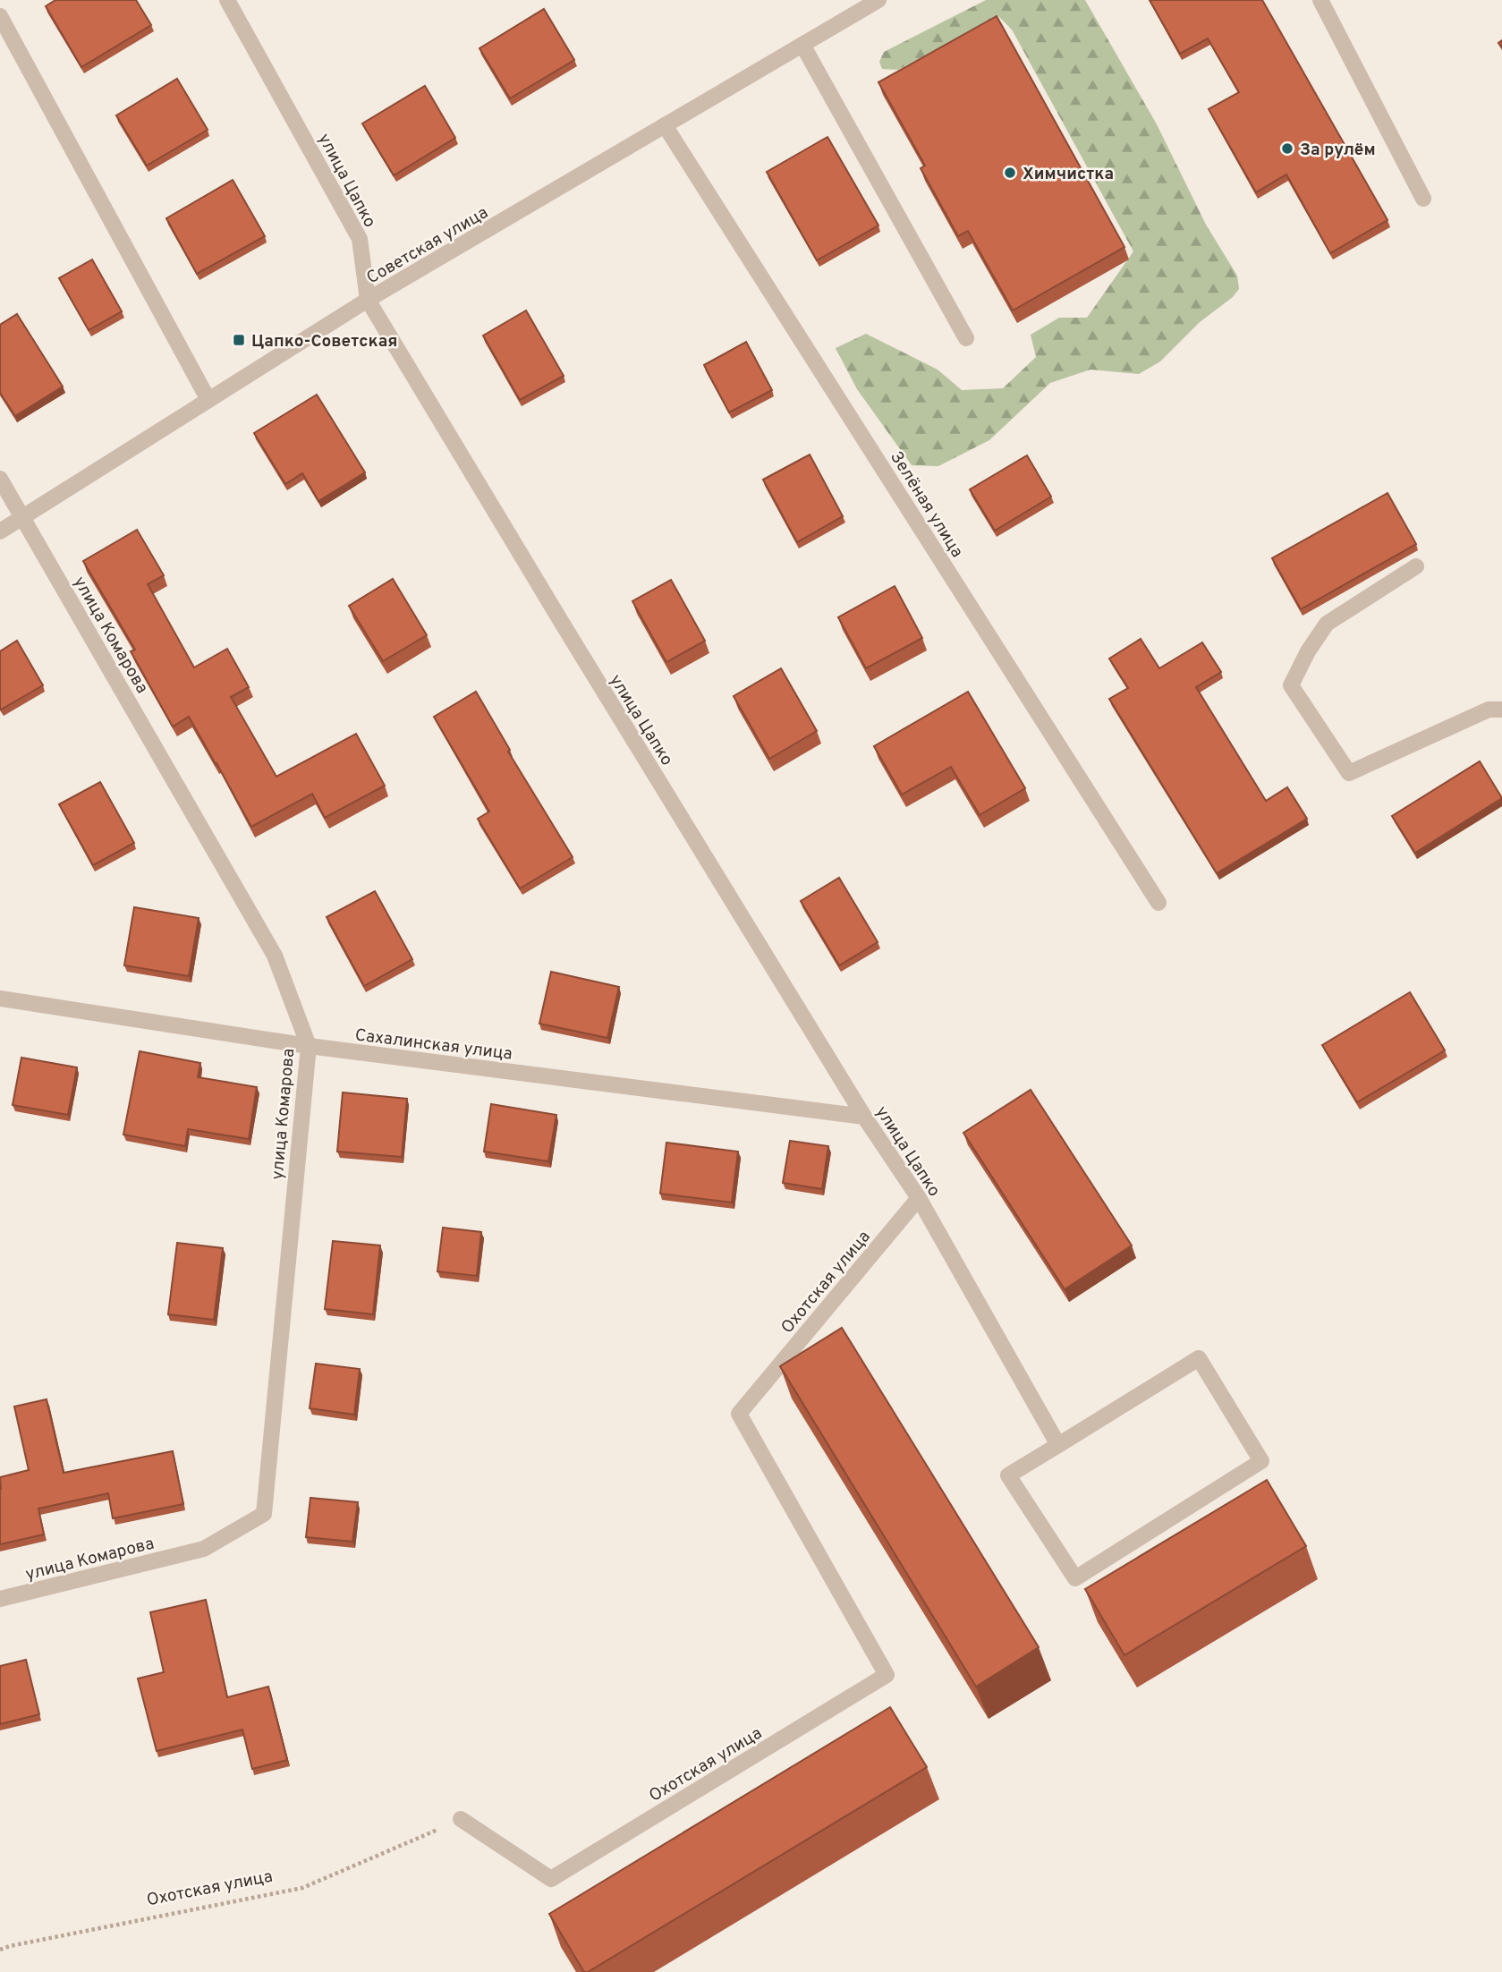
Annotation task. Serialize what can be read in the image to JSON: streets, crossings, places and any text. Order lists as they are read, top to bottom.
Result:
{
  "streets": {
    "street": [
      "улица Цапко",
      "Советская улица",
      "Зелёная улица",
      "улица Комарова",
      "Сахалинская улица",
      "Охотская улица"
    ]
  },
  "crossings": [
    ["улица Цапко", "Советская улица"],
    ["улица Цапко", "Сахалинская улица"],
    ["улица Цапко", "Охотская улица"],
    ["Советская улица", "Зелёная улица"],
    ["Советская улица", "улица Комарова"],
    ["улица Комарова", "Сахалинская улица"]
  ],
  "places": {
    "other": ["За рулём", "Химчистка"],
    "transit": ["Цапко-Советская"]
  }
}
